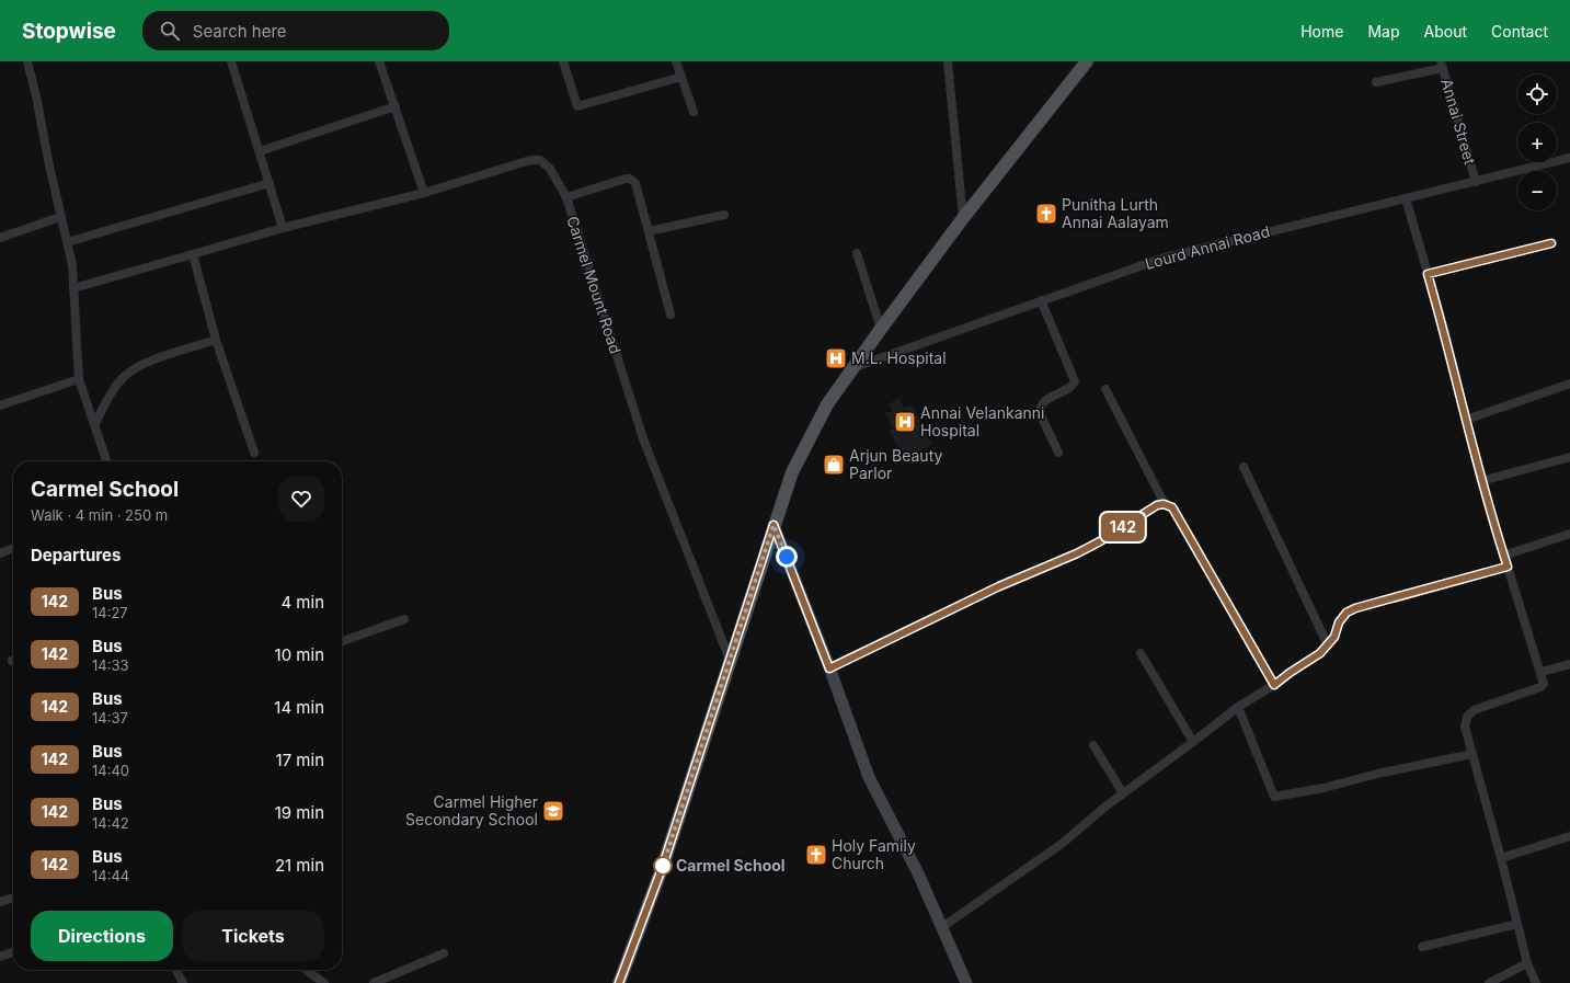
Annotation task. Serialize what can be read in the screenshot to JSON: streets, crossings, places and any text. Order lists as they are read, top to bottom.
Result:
{
  "streets": {
    "street": ["Annai Street", "Lourd Annai Road", "Carmel Mount Road"]
  },
  "crossings": [
    ["Annai Street", "Lourd Annai Road"]
  ],
  "places": {
    "church": ["Punitha Lurth Annai Aalayam", "Holy Family Church"],
    "hospital": ["M.L. Hospital", "Annai Velankanni Hospital"],
    "shop": ["Arjun Beauty Parlor"],
    "school or university": ["Carmel Higher Secondary School"],
    "other": ["Carmel School"]
  },
  "lines": ["bus line 142"],
  "page": {
    "header": "Stopwise",
    "search": "Search here",
    "nav": [
      "Home",
      "Map",
      "About",
      "Contact"
    ],
    "on_map": "142",
    "map_buttons": ["+", "−"],
    "heading": [
      ["Carmel School", "Walk · 4 min · 250 m"],
      "Departures"
    ],
    "list": [
      {
        "mark": "142",
        "name": "Bus",
        "note": "14:27",
        "value": "4 min"
      },
      {
        "mark": "142",
        "name": "Bus",
        "note": "14:33",
        "value": "10 min"
      },
      {
        "mark": "142",
        "name": "Bus",
        "note": "14:37",
        "value": "14 min"
      },
      {
        "mark": "142",
        "name": "Bus",
        "note": "14:40",
        "value": "17 min"
      },
      {
        "mark": "142",
        "name": "Bus",
        "note": "14:42",
        "value": "19 min"
      },
      {
        "mark": "142",
        "name": "Bus",
        "note": "14:44",
        "value": "21 min"
      }
    ],
    "buttons": ["Directions", "Tickets"]
  }
}
